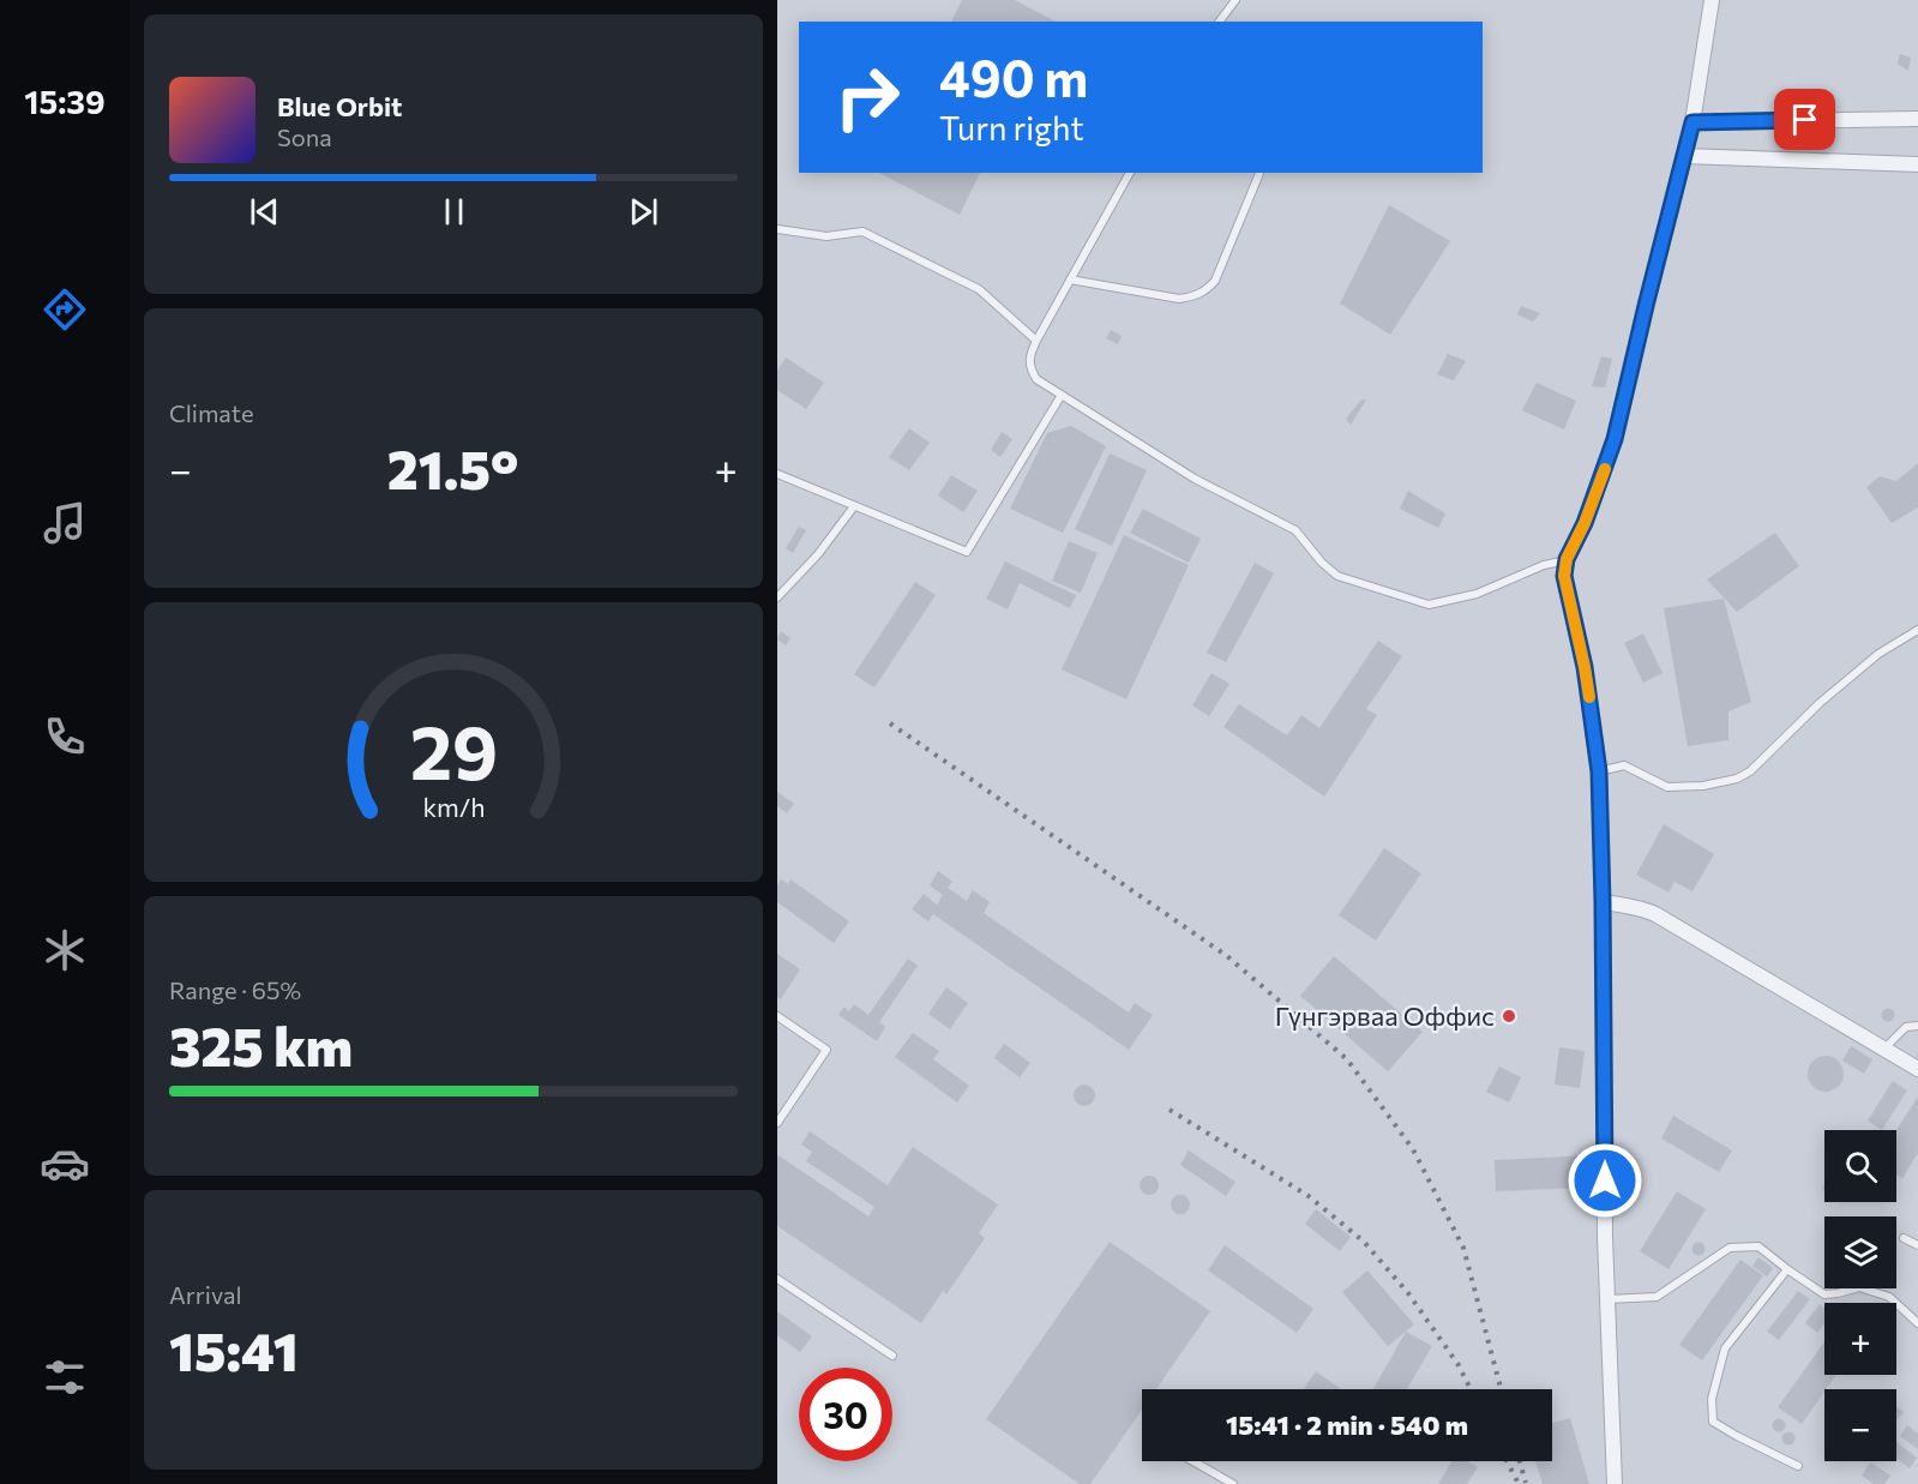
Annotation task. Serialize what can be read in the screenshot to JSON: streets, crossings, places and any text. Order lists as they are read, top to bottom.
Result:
{
  "places": ["Гүнгэрваа Оффис"],
  "page": {
    "tabs": "15:39",
    "turn": ["490 m", "Turn right"],
    "song": ["Blue Orbit", "Sona"],
    "tile": [
      "Climate",
      ["Range · 65%", "325 km"],
      ["Arrival", "15:41"]
    ],
    "heat": ["−", "21.5°", "+"],
    "map_buttons": ["+", "−"],
    "limit": "30",
    "trip": "15:41 · 2 min · 540 m",
    "gauge": ["29", "km/h"]
  }
}
